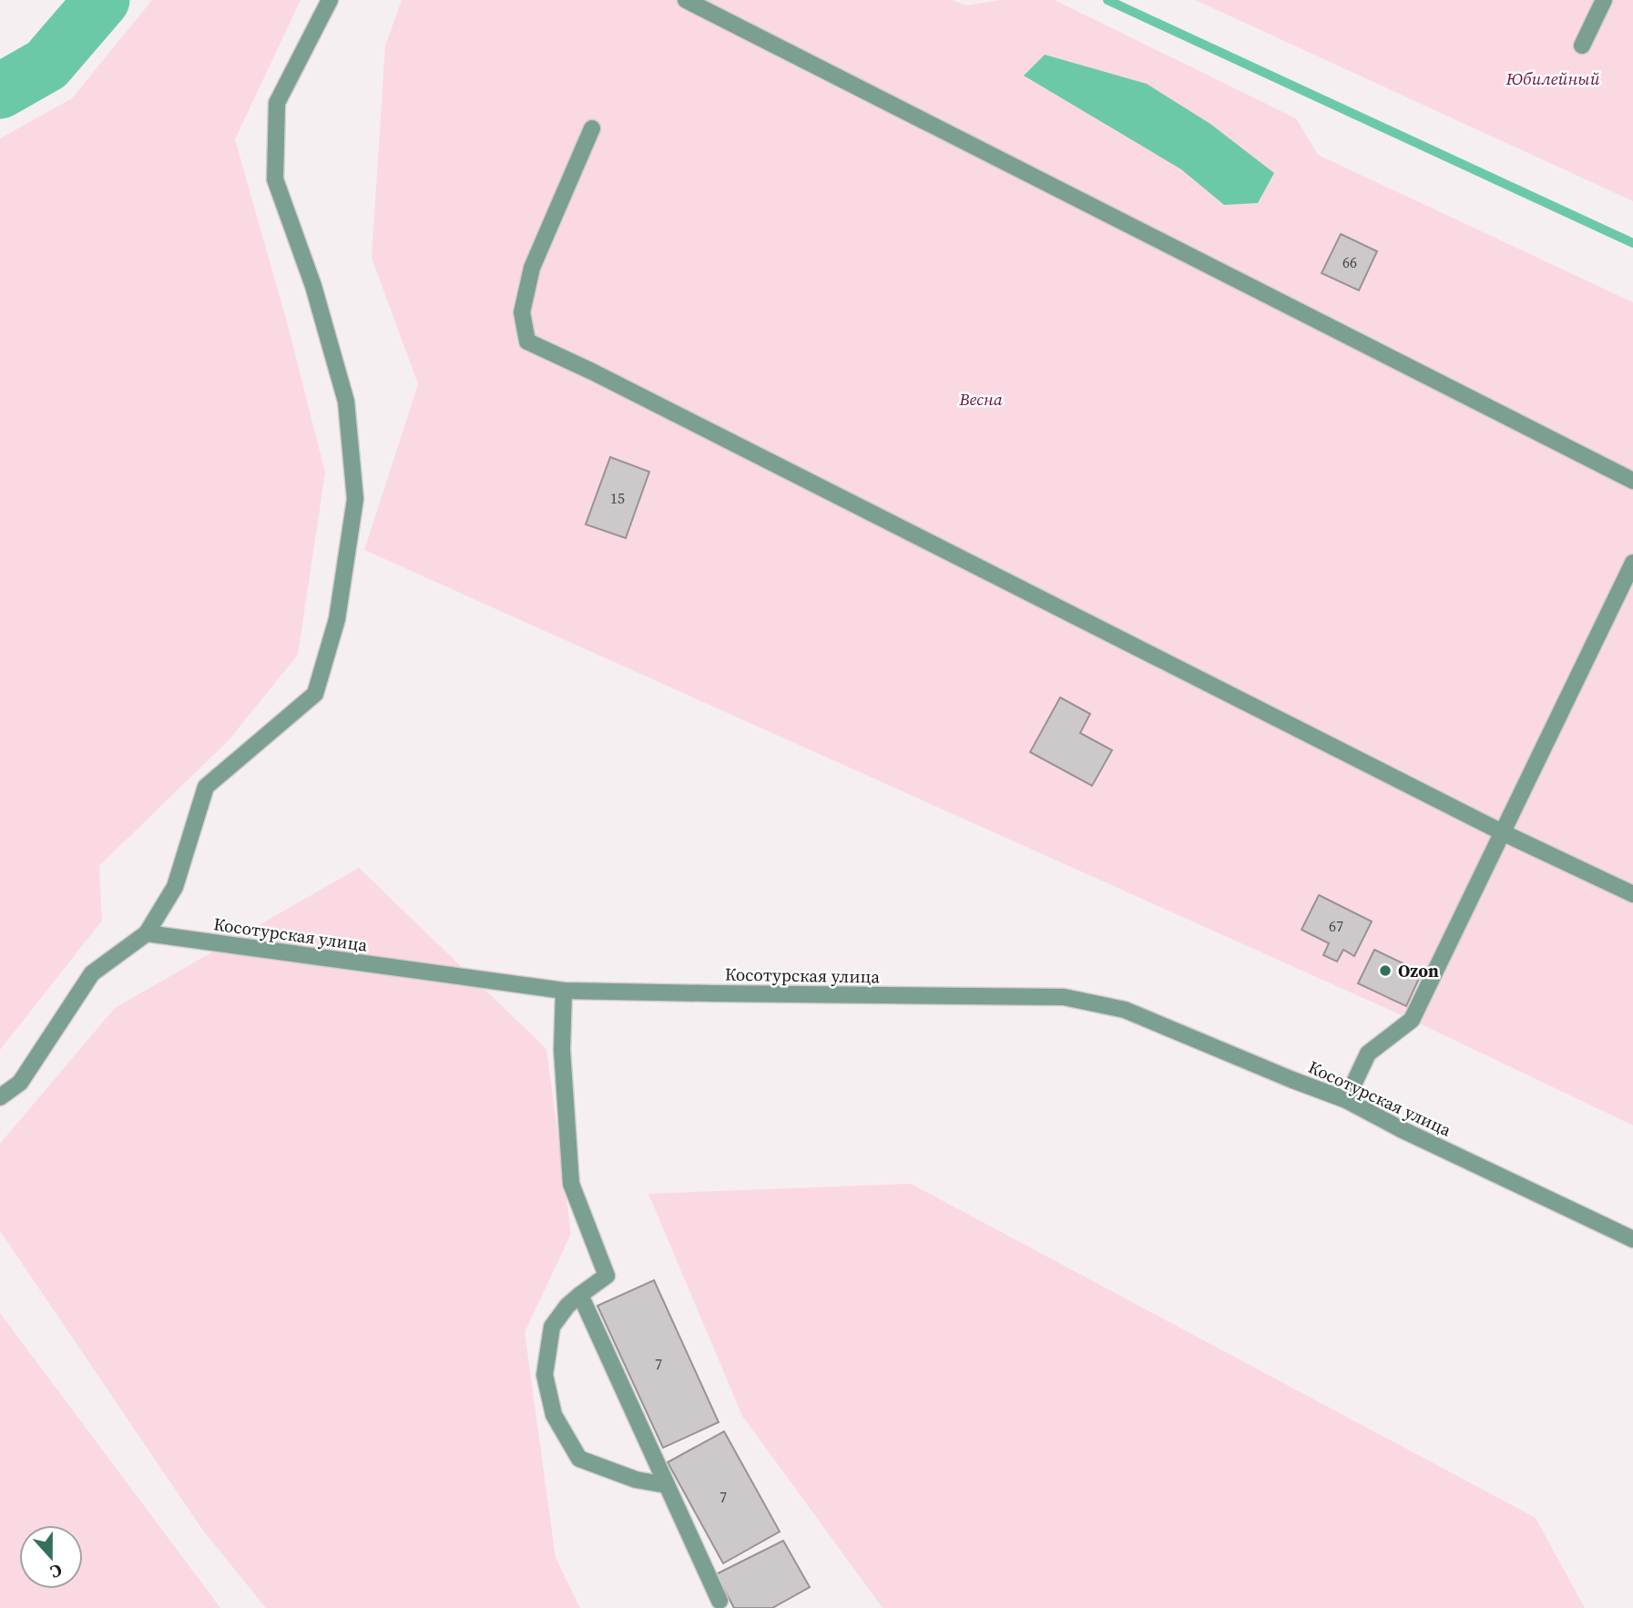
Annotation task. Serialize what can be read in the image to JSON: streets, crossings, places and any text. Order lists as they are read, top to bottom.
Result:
{
  "streets": {
    "street": ["Косотурская улица"]
  },
  "parks": ["Юбилейный", "Весна"],
  "places": ["Ozon"],
  "house_numbers": [
    "66",
    "15",
    "67",
    "7",
    "7"
  ],
  "north": "bottom"
}
